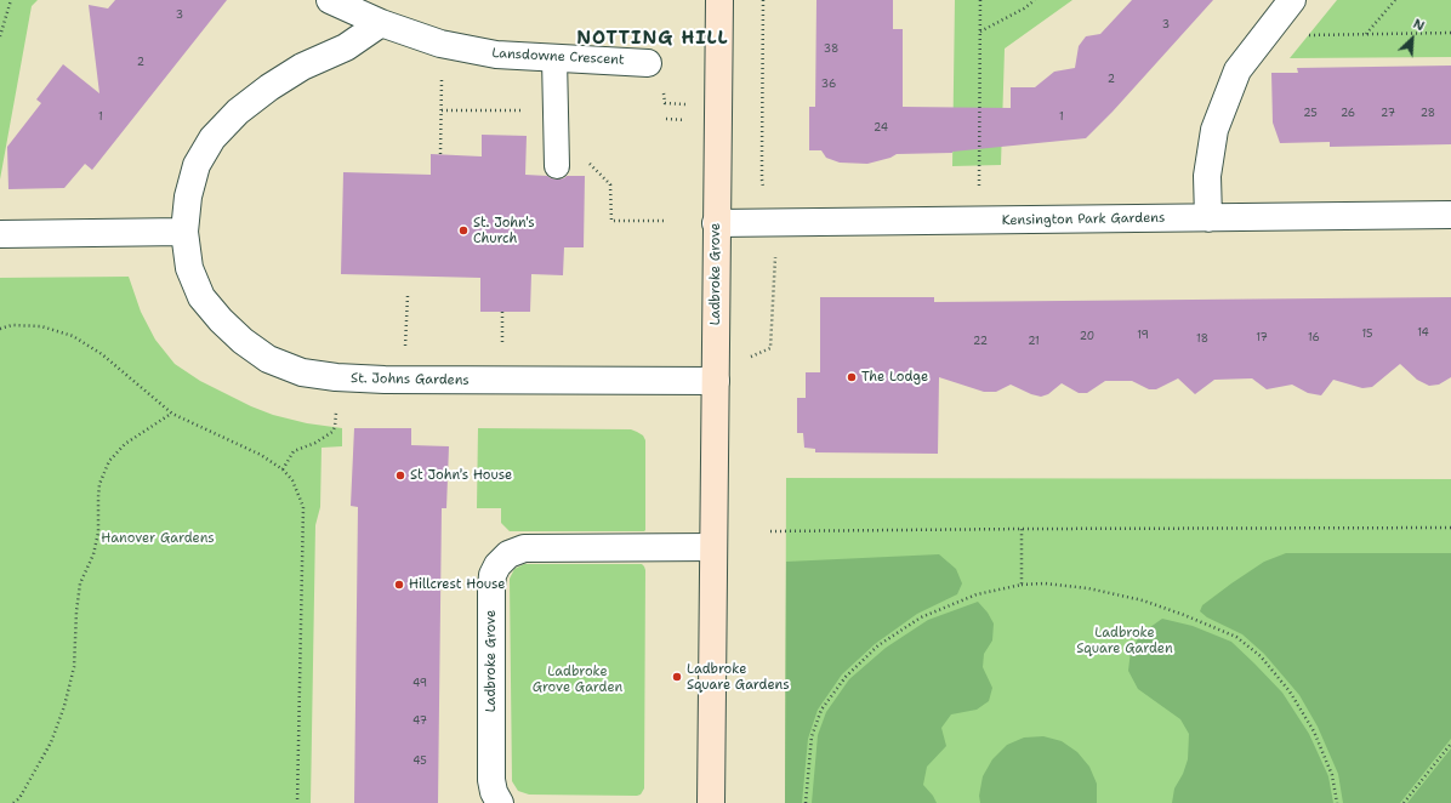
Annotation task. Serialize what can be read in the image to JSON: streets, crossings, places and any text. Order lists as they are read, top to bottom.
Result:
{
  "streets": {
    "main road": ["Ladbroke Grove"],
    "street": ["Lansdowne Crescent", "Kensington Park Gardens", "St. Johns Gardens"]
  },
  "crossings": [
    ["Lansdowne Crescent", "St. Johns Gardens"],
    ["Kensington Park Gardens", "Ladbroke Grove"],
    ["Ladbroke Grove", "St. Johns Gardens"]
  ],
  "districts": ["NOTTING HILL"],
  "parks": ["Hanover Gardens", "Ladbroke Square Garden", "Ladbroke Grove Garden"],
  "places": [
    "St. John's Church",
    "The Lodge",
    "St John's House",
    "Hillcrest House",
    "Ladbroke Square Gardens"
  ],
  "house_numbers": [
    "3",
    "3",
    "38",
    "2",
    "2",
    "36",
    "25",
    "26",
    "27",
    "28",
    "1",
    "1",
    "24",
    "14",
    "15",
    "19",
    "20",
    "17",
    "16",
    "18",
    "22",
    "21",
    "49",
    "47",
    "45"
  ],
  "north": "top right"
}
